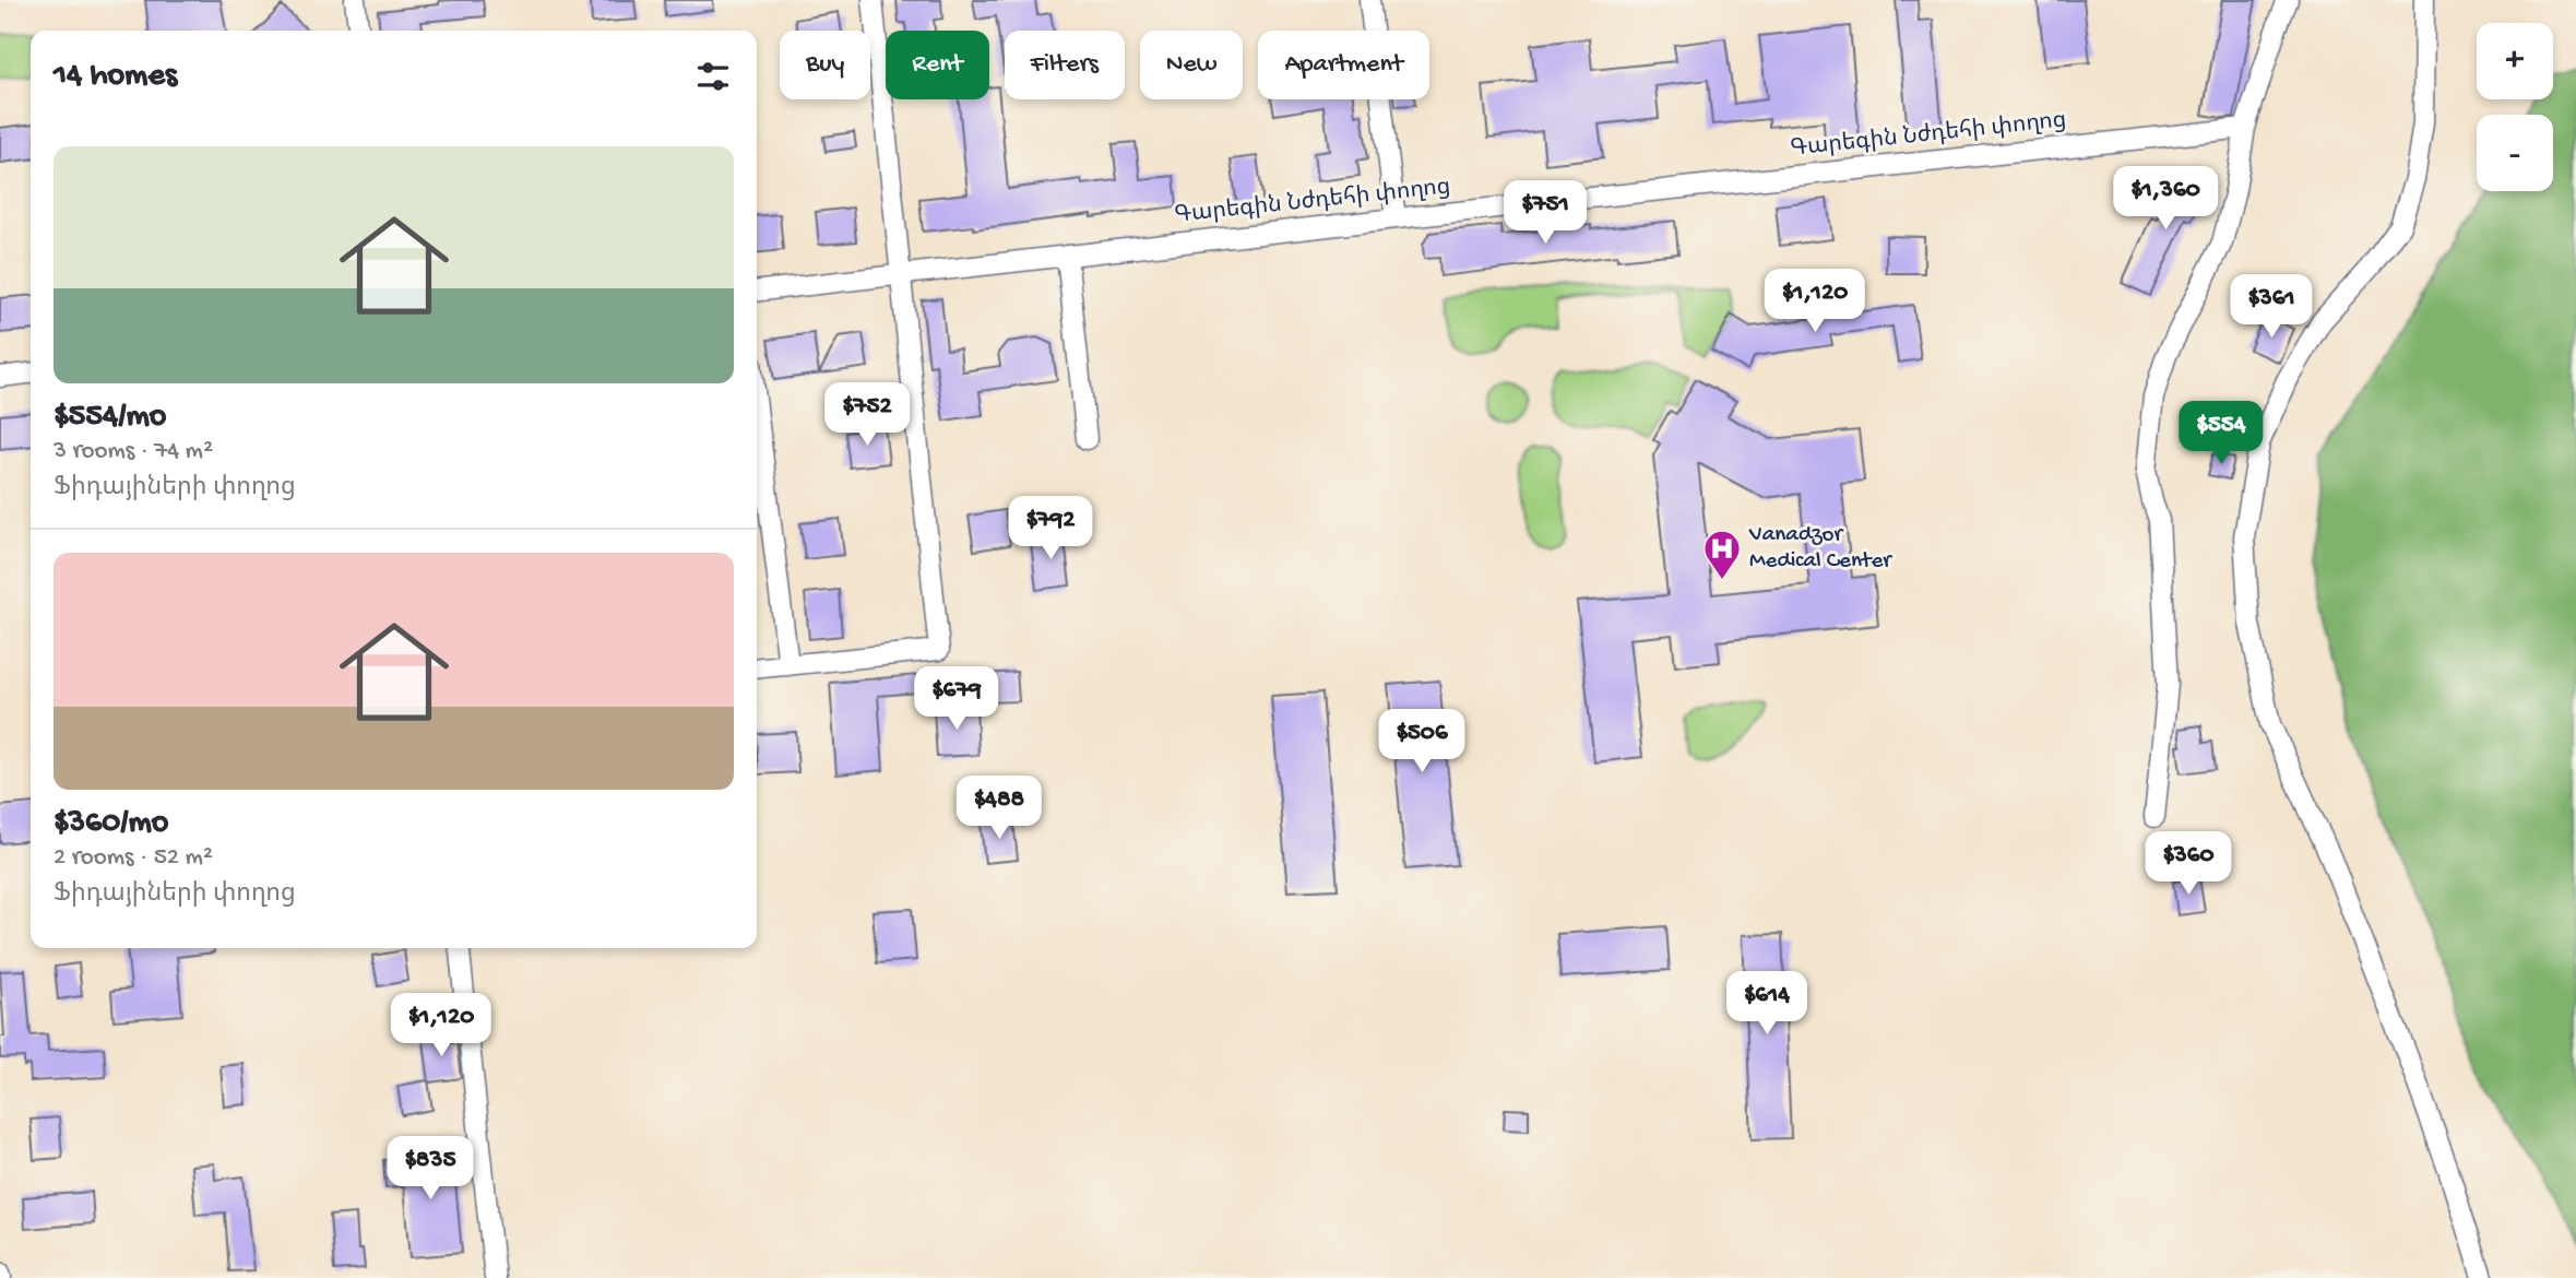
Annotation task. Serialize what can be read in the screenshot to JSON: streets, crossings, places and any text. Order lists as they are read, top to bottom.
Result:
{
  "streets": {
    "street": ["Գարեգին Նժդեհի փողոց"]
  },
  "places": {
    "hospital": ["Vanadzor Medical Center"]
  },
  "page": {
    "map_buttons": ["+", "−"],
    "chip": [
      "Buy",
      "Rent",
      "Filters",
      "New",
      "Apartment"
    ],
    "heading": "14 homes",
    "list": [
      {
        "name": "$554/mo",
        "note": "3 rooms · 74 m² · Ֆիդայիների փողոց"
      },
      {
        "name": "$360/mo",
        "note": "2 rooms · 52 m² · Ֆիդայիների փողոց"
      }
    ],
    "price": [
      "$1,360",
      "$751",
      "$1,120",
      "$361",
      "$752",
      "$554",
      "$792",
      "$679",
      "$506",
      "$488",
      "$360",
      "$614",
      "$1,120",
      "$835"
    ]
  }
}
